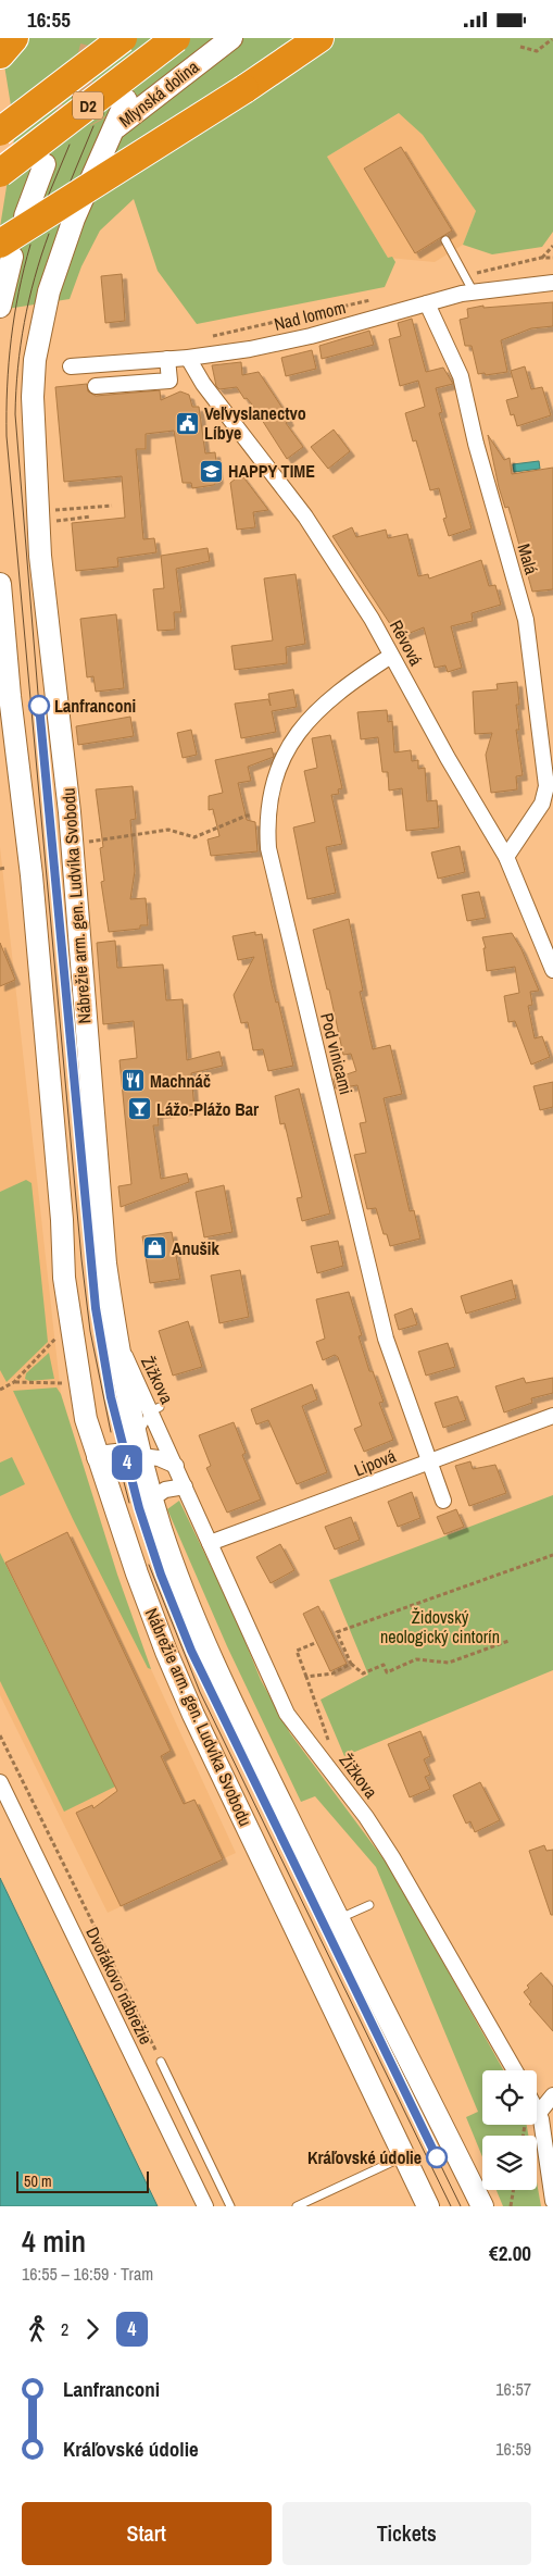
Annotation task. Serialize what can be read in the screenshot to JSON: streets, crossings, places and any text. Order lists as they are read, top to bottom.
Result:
{
  "streets": {
    "highway": ["D2"],
    "main road": ["Mlynská dolina", "Nábrežie arm. gen. Ludvíka Svobodu"],
    "street": [
      "Nad lomom",
      "Malá",
      "Révová",
      "Pod vinicami",
      "Žižkova",
      "Lipová",
      "Dvořákovo nábrežie"
    ]
  },
  "crossings": [
    ["Mlynská dolina", "Nábrežie arm. gen. Ludvíka Svobodu"],
    ["Nad lomom", "Malá"],
    ["Nad lomom", "Révová"],
    ["Malá", "Révová"],
    ["Révová", "Pod vinicami"],
    ["Nábrežie arm. gen. Ludvíka Svobodu", "Žižkova"],
    ["Pod vinicami", "Lipová"],
    ["Žižkova", "Lipová"]
  ],
  "parks": ["Židovský neologický cintorín"],
  "places": {
    "public building": ["Veľvyslanectvo Líbye"],
    "school or university": ["HAPPY TIME"],
    "other": ["Lanfranconi", "Kráľovské údolie"],
    "restaurant": ["Machnáč"],
    "bar": ["Lážo-Plážo Bar"],
    "shop": ["Anušik"]
  },
  "lines": ["tram line 4"],
  "scale_bar": "50 m",
  "page": {
    "status": "16:55",
    "on_map": "4",
    "scale": "50 m",
    "heading": ["4 min", "16:55 – 16:59 · Tram", "€2.00"],
    "legs": ["2", "4"],
    "list": [
      {
        "name": "Lanfranconi",
        "value": "16:57"
      },
      {
        "name": "Kráľovské údolie",
        "value": "16:59"
      }
    ],
    "buttons": ["Start", "Tickets"]
  }
}
